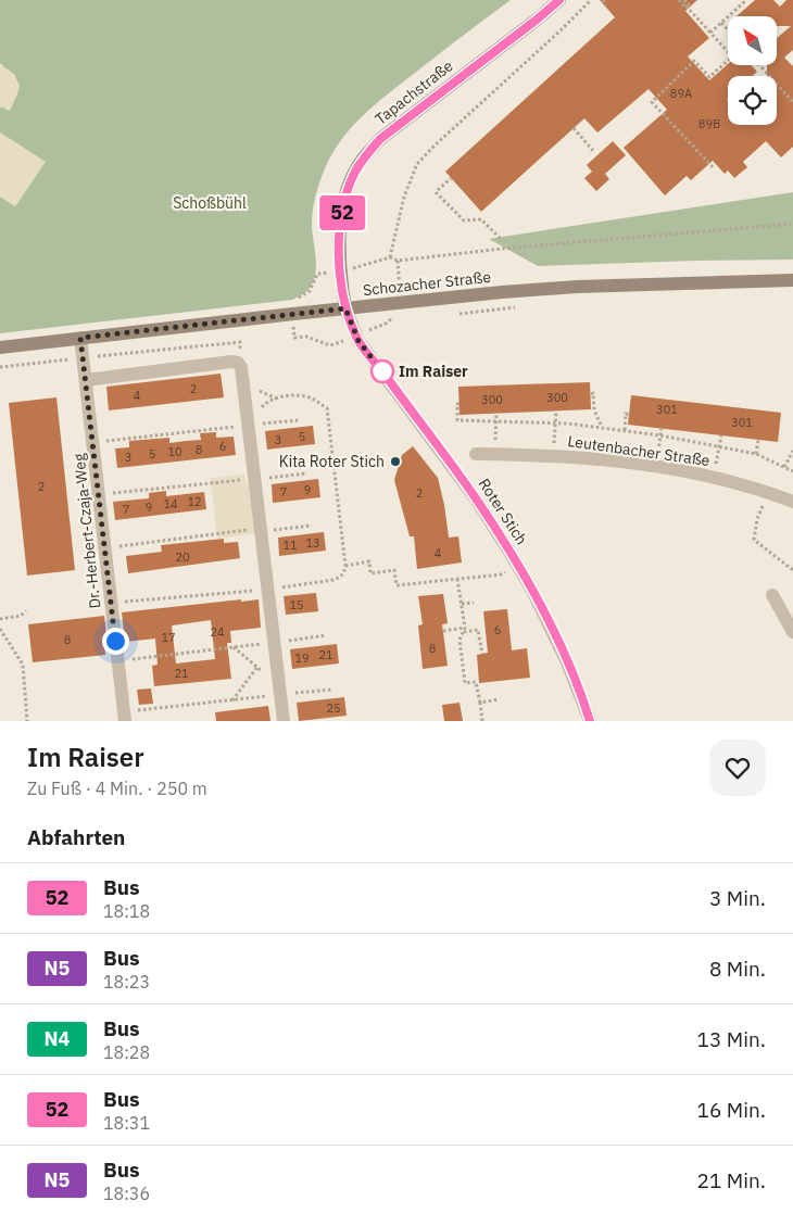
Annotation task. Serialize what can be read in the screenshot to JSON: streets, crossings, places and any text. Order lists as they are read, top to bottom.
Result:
{
  "streets": {
    "main road": ["Tapachstraße", "Schozacher Straße"],
    "street": ["Leutenbacher Straße", "Roter Stich", "Dr.-Herbert-Czaja-Weg"]
  },
  "crossings": [
    ["Tapachstraße", "Schozacher Straße"],
    ["Tapachstraße", "Roter Stich"],
    ["Schozacher Straße", "Roter Stich"],
    ["Schozacher Straße", "Dr.-Herbert-Czaja-Weg"]
  ],
  "parks": ["Schoßbühl"],
  "places": ["Im Raiser", "Kita Roter Stich"],
  "lines": ["bus line 52"],
  "house_numbers": [
    "89A",
    "89B",
    "2",
    "4",
    "300",
    "300",
    "301",
    "301",
    "5",
    "3",
    "6",
    "8",
    "10",
    "5",
    "3",
    "2",
    "9",
    "7",
    "2",
    "12",
    "14",
    "9",
    "7",
    "13",
    "11",
    "4",
    "20",
    "15",
    "6",
    "24",
    "17",
    "8",
    "8",
    "21",
    "19",
    "21",
    "25"
  ],
  "north": "top left",
  "page": {
    "on_map": "52",
    "heading": [
      ["Im Raiser", "Zu Fuß · 4 Min. · 250 m"],
      "Abfahrten"
    ],
    "list": [
      {
        "mark": "52",
        "name": "Bus",
        "note": "18:18",
        "value": "3 Min."
      },
      {
        "mark": "N5",
        "name": "Bus",
        "note": "18:23",
        "value": "8 Min."
      },
      {
        "mark": "N4",
        "name": "Bus",
        "note": "18:28",
        "value": "13 Min."
      },
      {
        "mark": "52",
        "name": "Bus",
        "note": "18:31",
        "value": "16 Min."
      },
      {
        "mark": "N5",
        "name": "Bus",
        "note": "18:36",
        "value": "21 Min."
      }
    ]
  }
}
